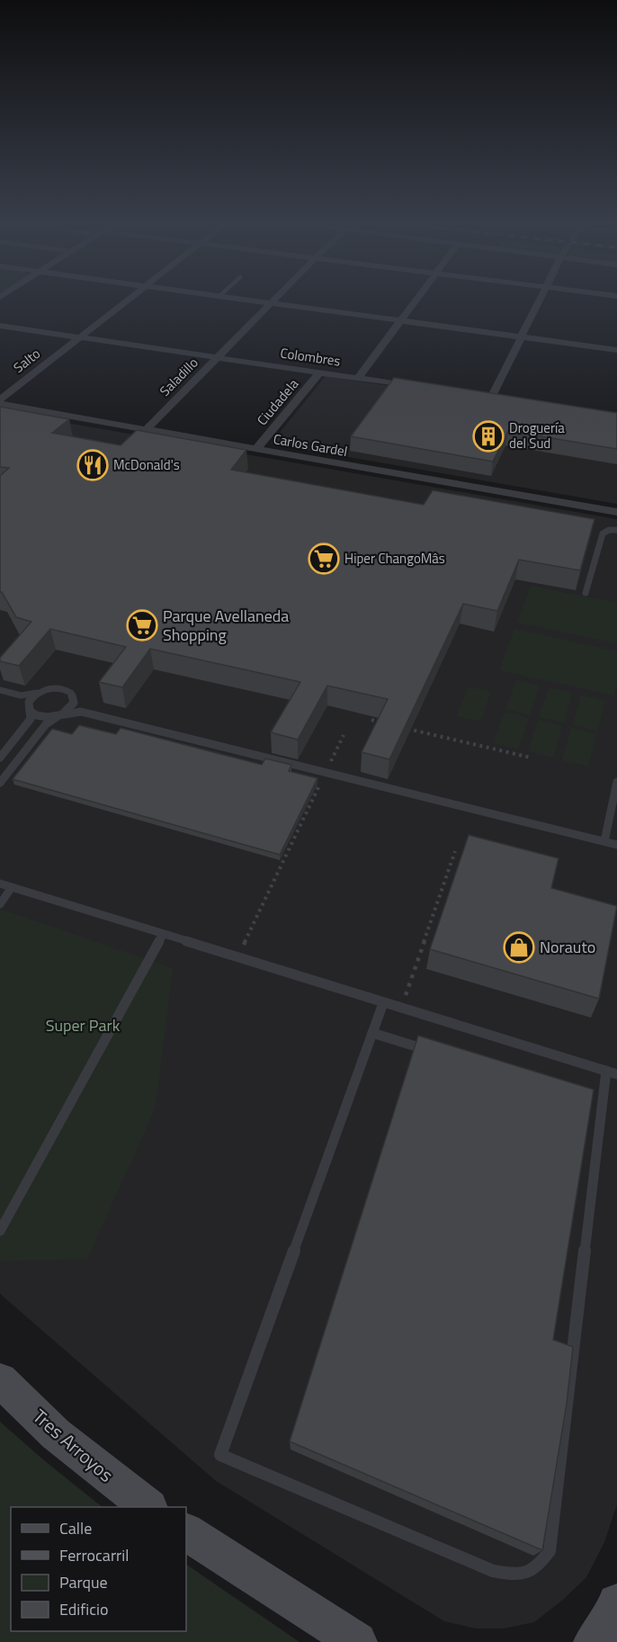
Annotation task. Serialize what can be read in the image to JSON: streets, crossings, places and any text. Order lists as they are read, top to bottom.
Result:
{
  "streets": {
    "main road": ["Tres Arroyos"],
    "street": [
      "Colombres",
      "Salto",
      "Saladillo",
      "Ciudadela",
      "Carlos Gardel"
    ]
  },
  "crossings": [
    ["Colombres", "Salto"],
    ["Colombres", "Saladillo"],
    ["Colombres", "Ciudadela"],
    ["Saladillo", "Carlos Gardel"],
    ["Ciudadela", "Carlos Gardel"]
  ],
  "parks": ["Super Park"],
  "places": {
    "building": ["Droguería del Sud"],
    "restaurant": ["McDonald's"],
    "supermarket": ["Hiper ChangoMâs", "Parque Avellaneda Shopping"],
    "shop": ["Norauto"]
  },
  "legend": [
    "Calle",
    "Ferrocarril",
    "Parque",
    "Edificio"
  ]
}
